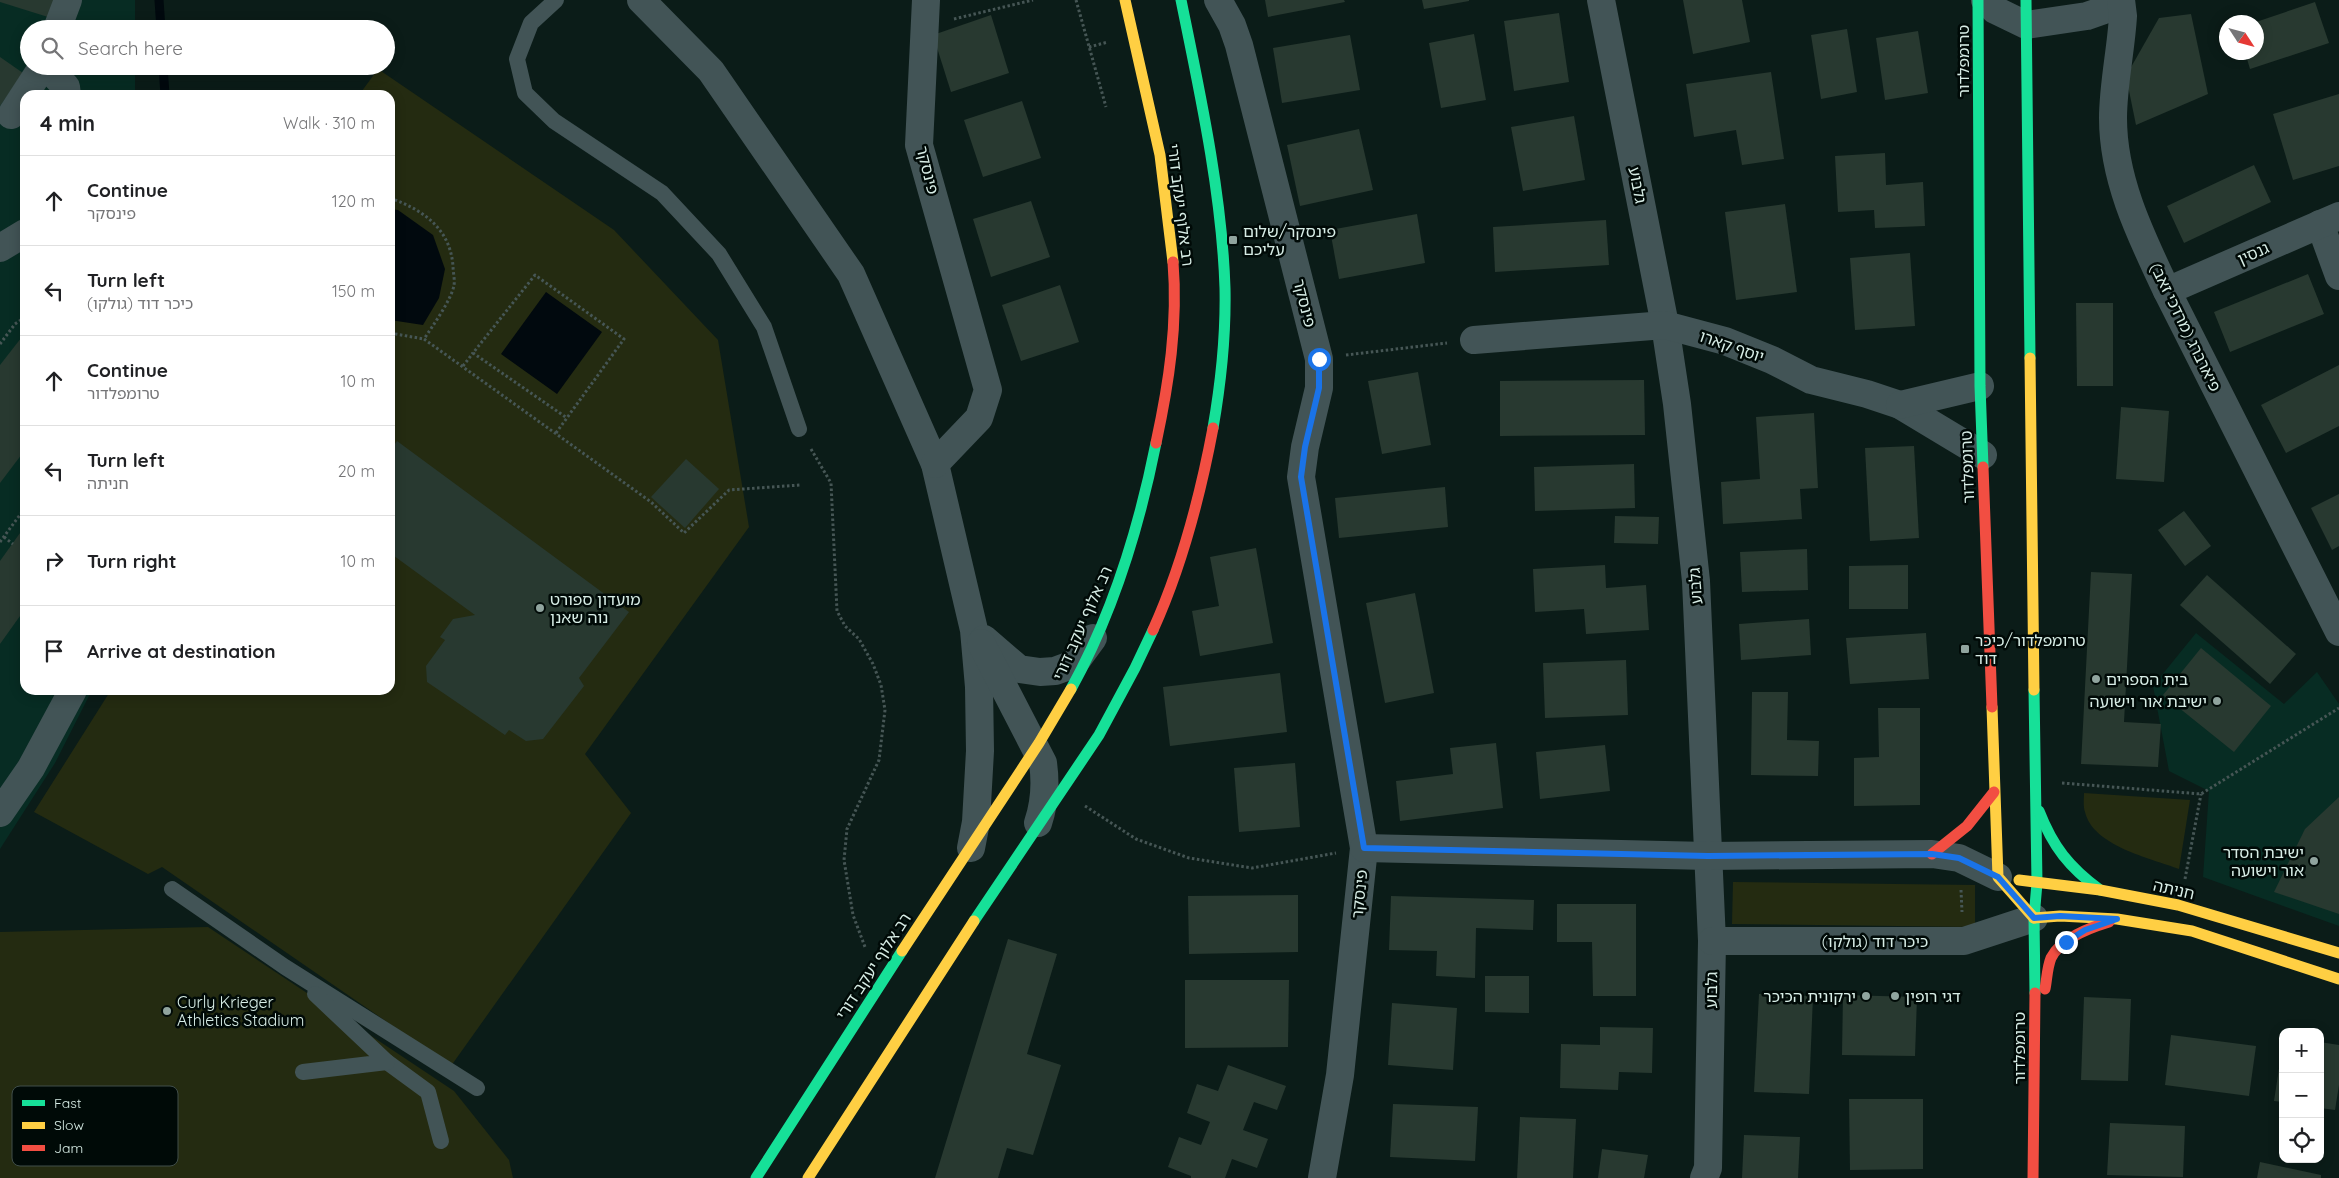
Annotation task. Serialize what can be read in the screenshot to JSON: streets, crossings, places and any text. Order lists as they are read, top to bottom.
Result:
{
  "streets": {
    "street": [
      "טרומפלדור",
      "פינסקר",
      "גלבוע",
      "רב אלוף יעקב דורי",
      "גנסין",
      "פיארברג (מרדכי זאב)",
      "יוסף קארו",
      "חניתה",
      "כיכר דוד (גולקו)"
    ]
  },
  "crossings": [
    ["טרומפלדור", "יוסף קארו"],
    ["טרומפלדור", "חניתה"],
    ["טרומפלדור", "כיכר דוד (גולקו)"],
    ["גלבוע", "יוסף קארו"],
    ["גלבוע", "כיכר דוד (גולקו)"],
    ["גנסין", "פיארברג (מרדכי זאב)"]
  ],
  "places": {
    "transit": ["פינסקר/שלום עליכם", "טרומפלדור/כיכר דוד"],
    "other": [
      "מועדון ספורט נוה שאנן",
      "בית הספרים",
      "ישיבת אור וישועה",
      "ישיבת הסדר אור וישועה",
      "ירקונית הכיכר",
      "דגי רופין",
      "Curly Krieger Athletics Stadium"
    ]
  },
  "legend": ["Fast", "Slow", "Jam"],
  "north": "bottom right",
  "page": {
    "search": "Search here",
    "heading": ["4 min", "Walk · 310 m"],
    "list": [
      ["Continue", "פינסקר", "120 m"],
      ["Turn left", "כיכר דוד (גולקו)", "150 m"],
      ["Continue", "טרומפלדור", "10 m"],
      ["Turn left", "חניתה", "20 m"],
      ["Turn right", "10 m"],
      "Arrive at destination"
    ],
    "map_buttons": ["+", "−"]
  }
}
